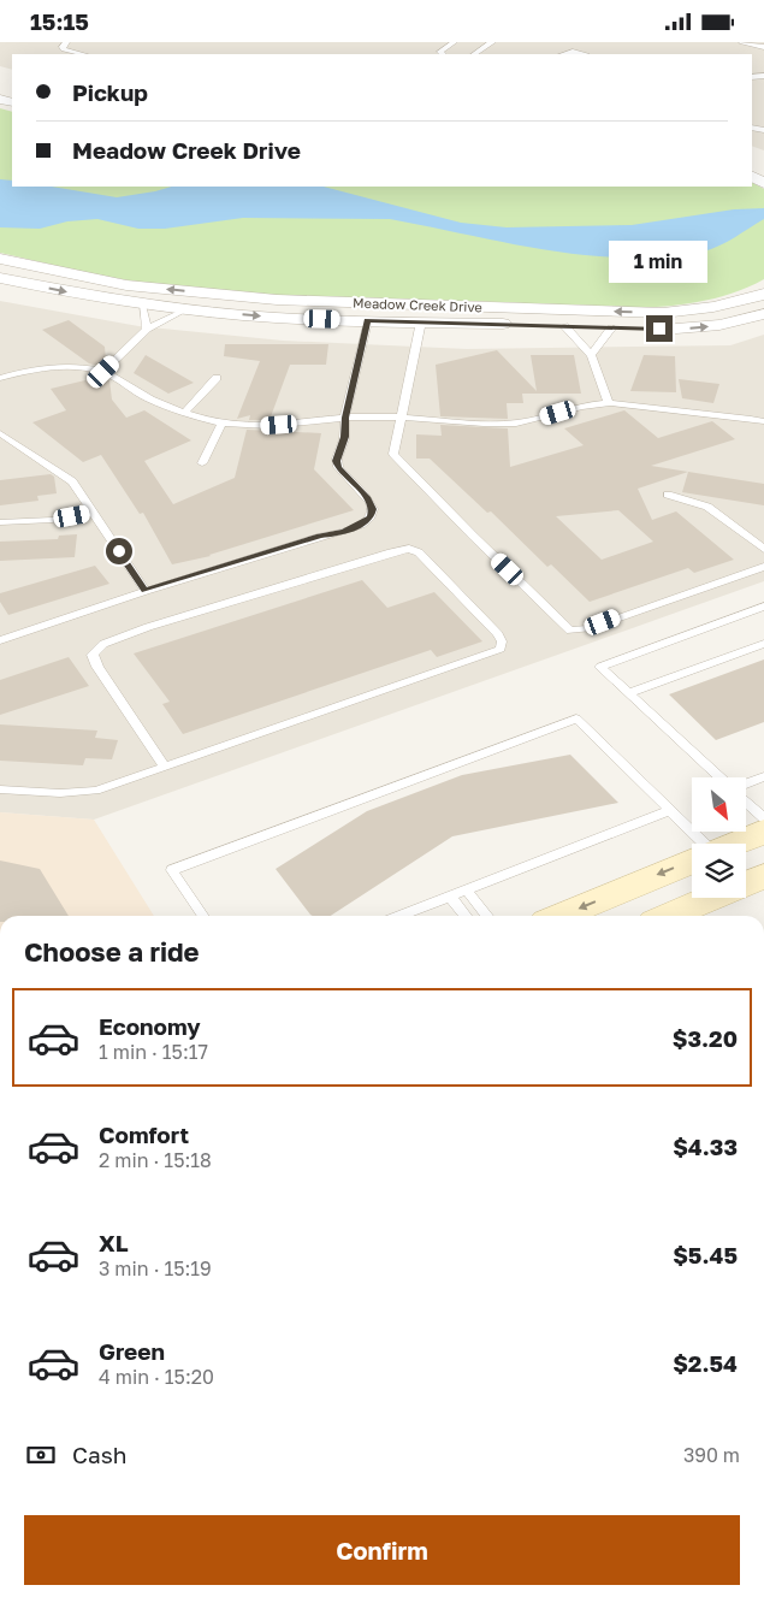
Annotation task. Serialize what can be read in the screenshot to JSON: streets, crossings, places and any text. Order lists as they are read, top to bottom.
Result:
{
  "streets": {
    "street": ["Meadow Creek Drive"]
  },
  "north": "bottom right",
  "page": {
    "status": "15:15",
    "banner": ["Pickup", "Meadow Creek Drive"],
    "bubble": "1 min",
    "heading": "Choose a ride",
    "list": [
      {
        "name": "Economy",
        "note": "1 min · 15:17",
        "value": "$3.20"
      },
      {
        "name": "Comfort",
        "note": "2 min · 15:18",
        "value": "$4.33"
      },
      {
        "name": "XL",
        "note": "3 min · 15:19",
        "value": "$5.45"
      },
      {
        "name": "Green",
        "note": "4 min · 15:20",
        "value": "$2.54"
      }
    ],
    "pay": ["Cash", "390 m"],
    "buttons": "Confirm"
  }
}
